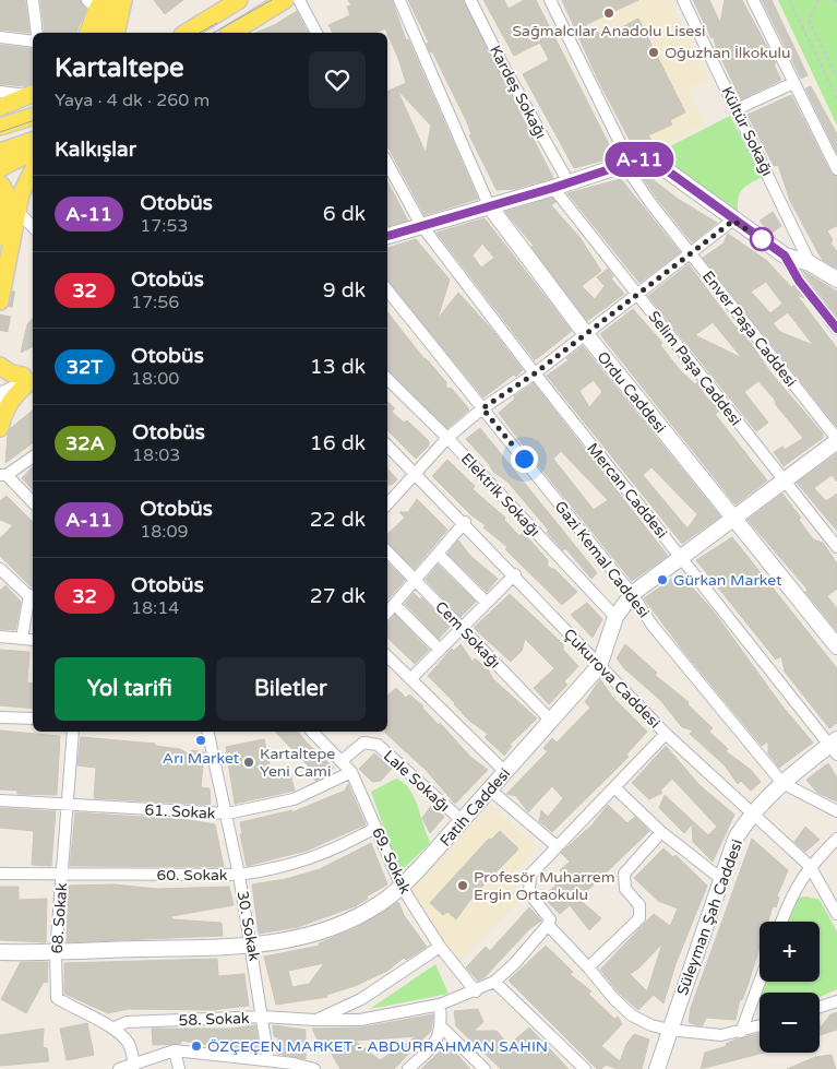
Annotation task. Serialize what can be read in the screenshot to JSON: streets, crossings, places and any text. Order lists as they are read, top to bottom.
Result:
{
  "streets": {
    "street": [
      "Kardeş Sokağı",
      "Kültür Sokağı",
      "Enver Paşa Caddesi",
      "Selim Paşa Caddesi",
      "Ordu Caddesi",
      "Mercan Caddesi",
      "Elektrik Sokağı",
      "Gazi Kemal Caddesi",
      "Cem Sokağı",
      "Çukurova Caddesi",
      "Lale Sokağı",
      "Fatih Caddesi",
      "61. Sokak",
      "69. Sokak",
      "60. Sokak",
      "Süleyman Şah Caddesi",
      "68. Sokak",
      "30. Sokak",
      "58. Sokak"
    ]
  },
  "crossings": [
    ["Enver Paşa Caddesi", "Fatih Caddesi"],
    ["Selim Paşa Caddesi", "Fatih Caddesi"],
    ["Ordu Caddesi", "Fatih Caddesi"],
    ["Mercan Caddesi", "Fatih Caddesi"],
    ["Mercan Caddesi", "Süleyman Şah Caddesi"],
    ["Elektrik Sokağı", "Fatih Caddesi"],
    ["Gazi Kemal Caddesi", "Fatih Caddesi"],
    ["Gazi Kemal Caddesi", "Süleyman Şah Caddesi"],
    ["Cem Sokağı", "Fatih Caddesi"],
    ["Çukurova Caddesi", "Fatih Caddesi"],
    ["Çukurova Caddesi", "Süleyman Şah Caddesi"],
    ["Lale Sokağı", "Fatih Caddesi"],
    ["Lale Sokağı", "69. Sokak"],
    ["Fatih Caddesi", "69. Sokak"],
    ["Fatih Caddesi", "68. Sokak"],
    ["Fatih Caddesi", "30. Sokak"],
    ["61. Sokak", "69. Sokak"],
    ["61. Sokak", "68. Sokak"],
    ["61. Sokak", "30. Sokak"],
    ["69. Sokak", "60. Sokak"],
    ["69. Sokak", "58. Sokak"],
    ["60. Sokak", "68. Sokak"],
    ["60. Sokak", "30. Sokak"],
    ["68. Sokak", "58. Sokak"],
    ["30. Sokak", "58. Sokak"]
  ],
  "places": [
    "Sağmalcılar Anadolu Lisesi",
    "Oğuzhan İlkokulu",
    "Gürkan Market",
    "Arı Market",
    "Kartaltepe Yeni Cami",
    "Profesör Muharrem Ergin Ortaokulu",
    "ÖZÇEÇEN MARKET - ABDURRAHMAN SAHIN"
  ],
  "lines": ["bus line A-11"],
  "page": {
    "on_map": "A-11",
    "heading": [
      ["Kartaltepe", "Yaya · 4 dk · 260 m"],
      "Kalkışlar"
    ],
    "list": [
      {
        "mark": "A-11",
        "name": "Otobüs",
        "note": "17:53",
        "value": "6 dk"
      },
      {
        "mark": "32",
        "name": "Otobüs",
        "note": "17:56",
        "value": "9 dk"
      },
      {
        "mark": "32T",
        "name": "Otobüs",
        "note": "18:00",
        "value": "13 dk"
      },
      {
        "mark": "32A",
        "name": "Otobüs",
        "note": "18:03",
        "value": "16 dk"
      },
      {
        "mark": "A-11",
        "name": "Otobüs",
        "note": "18:09",
        "value": "22 dk"
      },
      {
        "mark": "32",
        "name": "Otobüs",
        "note": "18:14",
        "value": "27 dk"
      }
    ],
    "buttons": ["Yol tarifi", "Biletler"],
    "map_buttons": ["+", "−"]
  }
}
